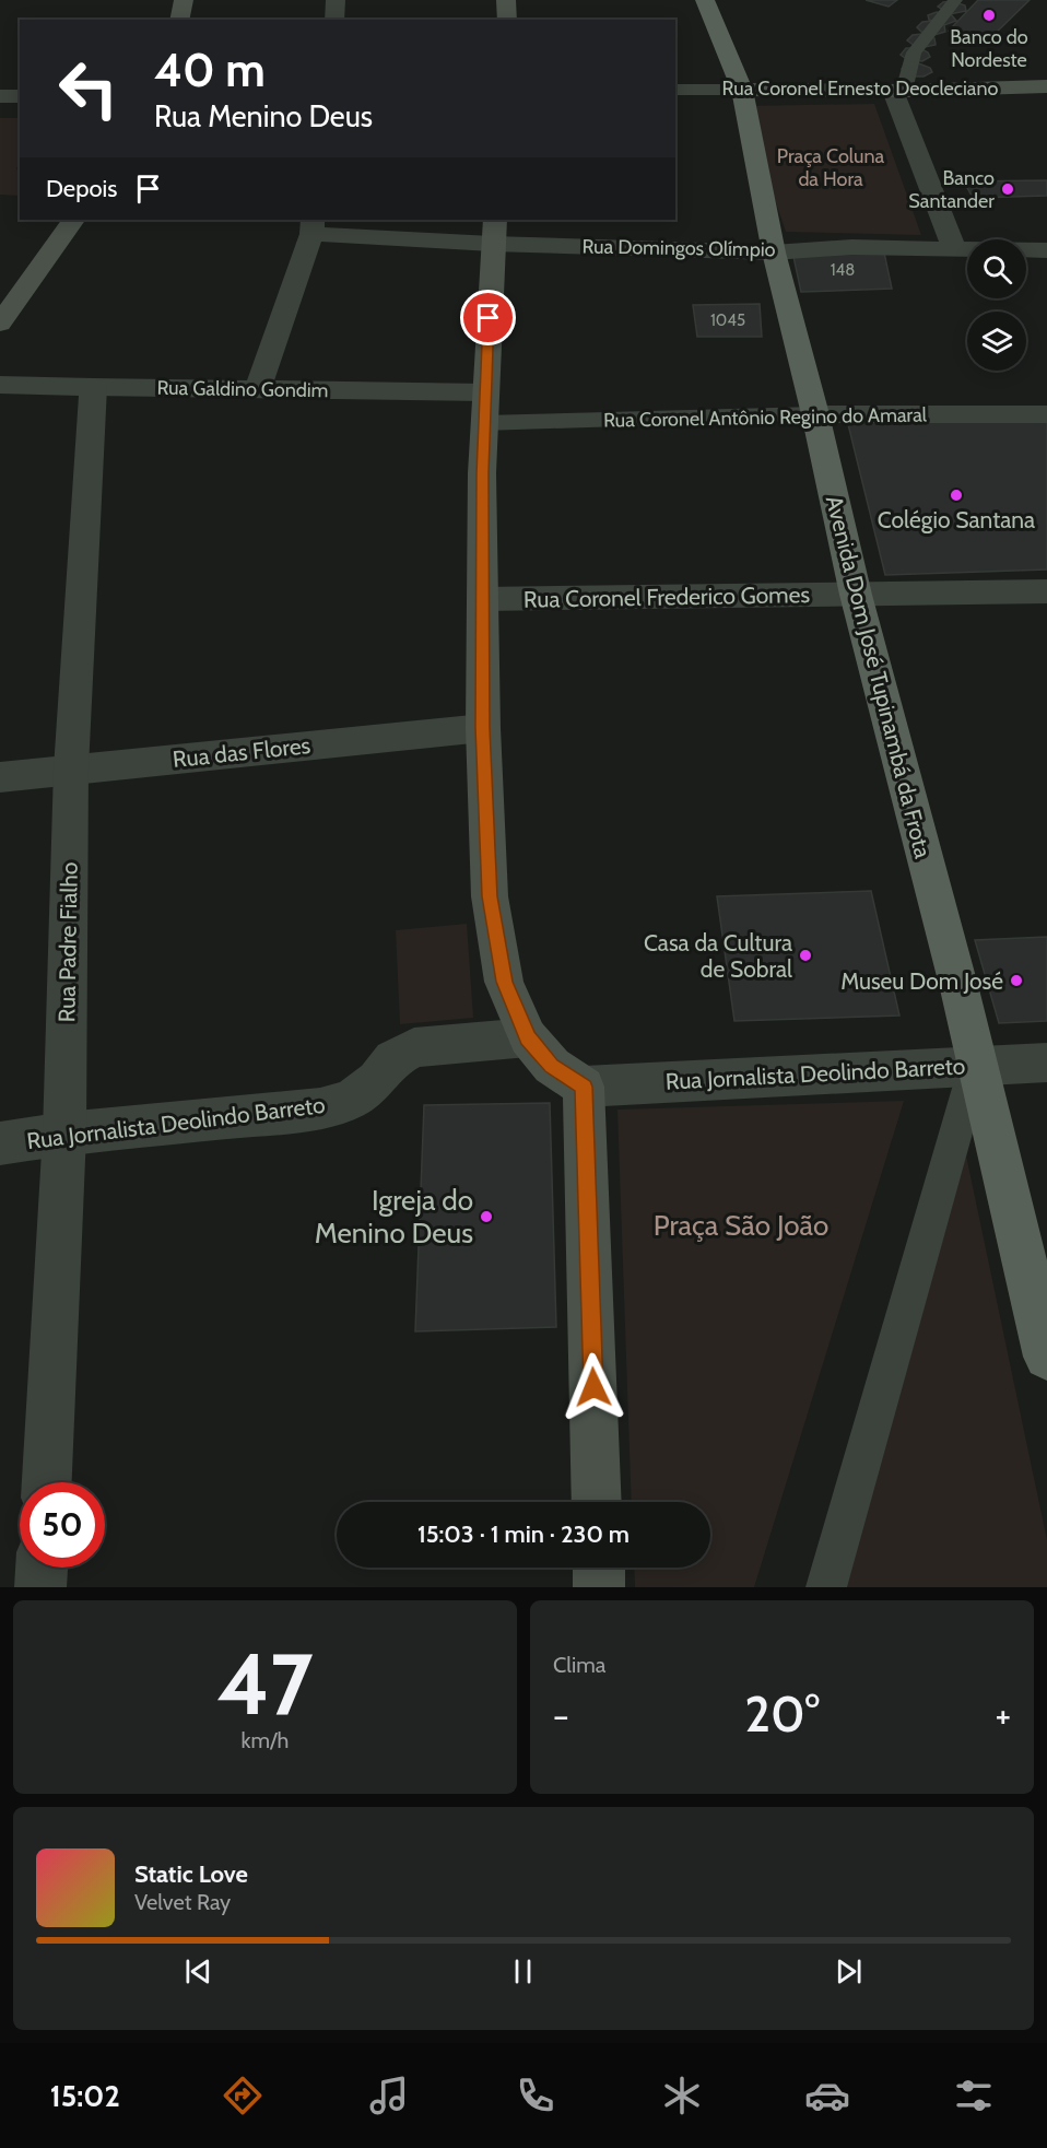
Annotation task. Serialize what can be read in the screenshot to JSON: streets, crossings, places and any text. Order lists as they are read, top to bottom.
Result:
{
  "streets": {
    "main road": ["Rua Coronel Ernesto Deocleciano", "Avenida Dom José Tupinambá da Frota"],
    "street": [
      "Rua Domingos Olímpio",
      "Rua Galdino Gondim",
      "Rua Coronel Antônio Regino do Amaral",
      "Rua Coronel Frederico Gomes",
      "Rua das Flores",
      "Rua Padre Fialho",
      "Rua Jornalista Deolindo Barreto"
    ]
  },
  "crossings": [
    ["Rua Coronel Ernesto Deocleciano", "Avenida Dom José Tupinambá da Frota"],
    ["Rua Domingos Olímpio", "Avenida Dom José Tupinambá da Frota"],
    ["Rua Galdino Gondim", "Rua Coronel Antônio Regino do Amaral"],
    ["Rua Galdino Gondim", "Rua Padre Fialho"],
    ["Rua Coronel Antônio Regino do Amaral", "Avenida Dom José Tupinambá da Frota"],
    ["Rua Coronel Frederico Gomes", "Avenida Dom José Tupinambá da Frota"],
    ["Avenida Dom José Tupinambá da Frota", "Rua Jornalista Deolindo Barreto"],
    ["Rua das Flores", "Rua Padre Fialho"],
    ["Rua Padre Fialho", "Rua Jornalista Deolindo Barreto"]
  ],
  "parks": ["Praça Coluna da Hora", "Praça São João"],
  "places": [
    "Banco do Nordeste",
    "Banco Santander",
    "Colégio Santana",
    "Casa da Cultura de Sobral",
    "Museu Dom José",
    "Igreja do Menino Deus"
  ],
  "house_numbers": ["148", "1045"],
  "page": {
    "turn": ["40 m", "Rua Menino Deus"],
    "then": "Depois",
    "limit": "50",
    "trip": "15:03 · 1 min · 230 m",
    "tile": [
      ["47", "km/h"],
      "Clima"
    ],
    "heat": ["−", "20°", "+"],
    "song": ["Static Love", "Velvet Ray"],
    "tabs": "15:02"
  }
}
